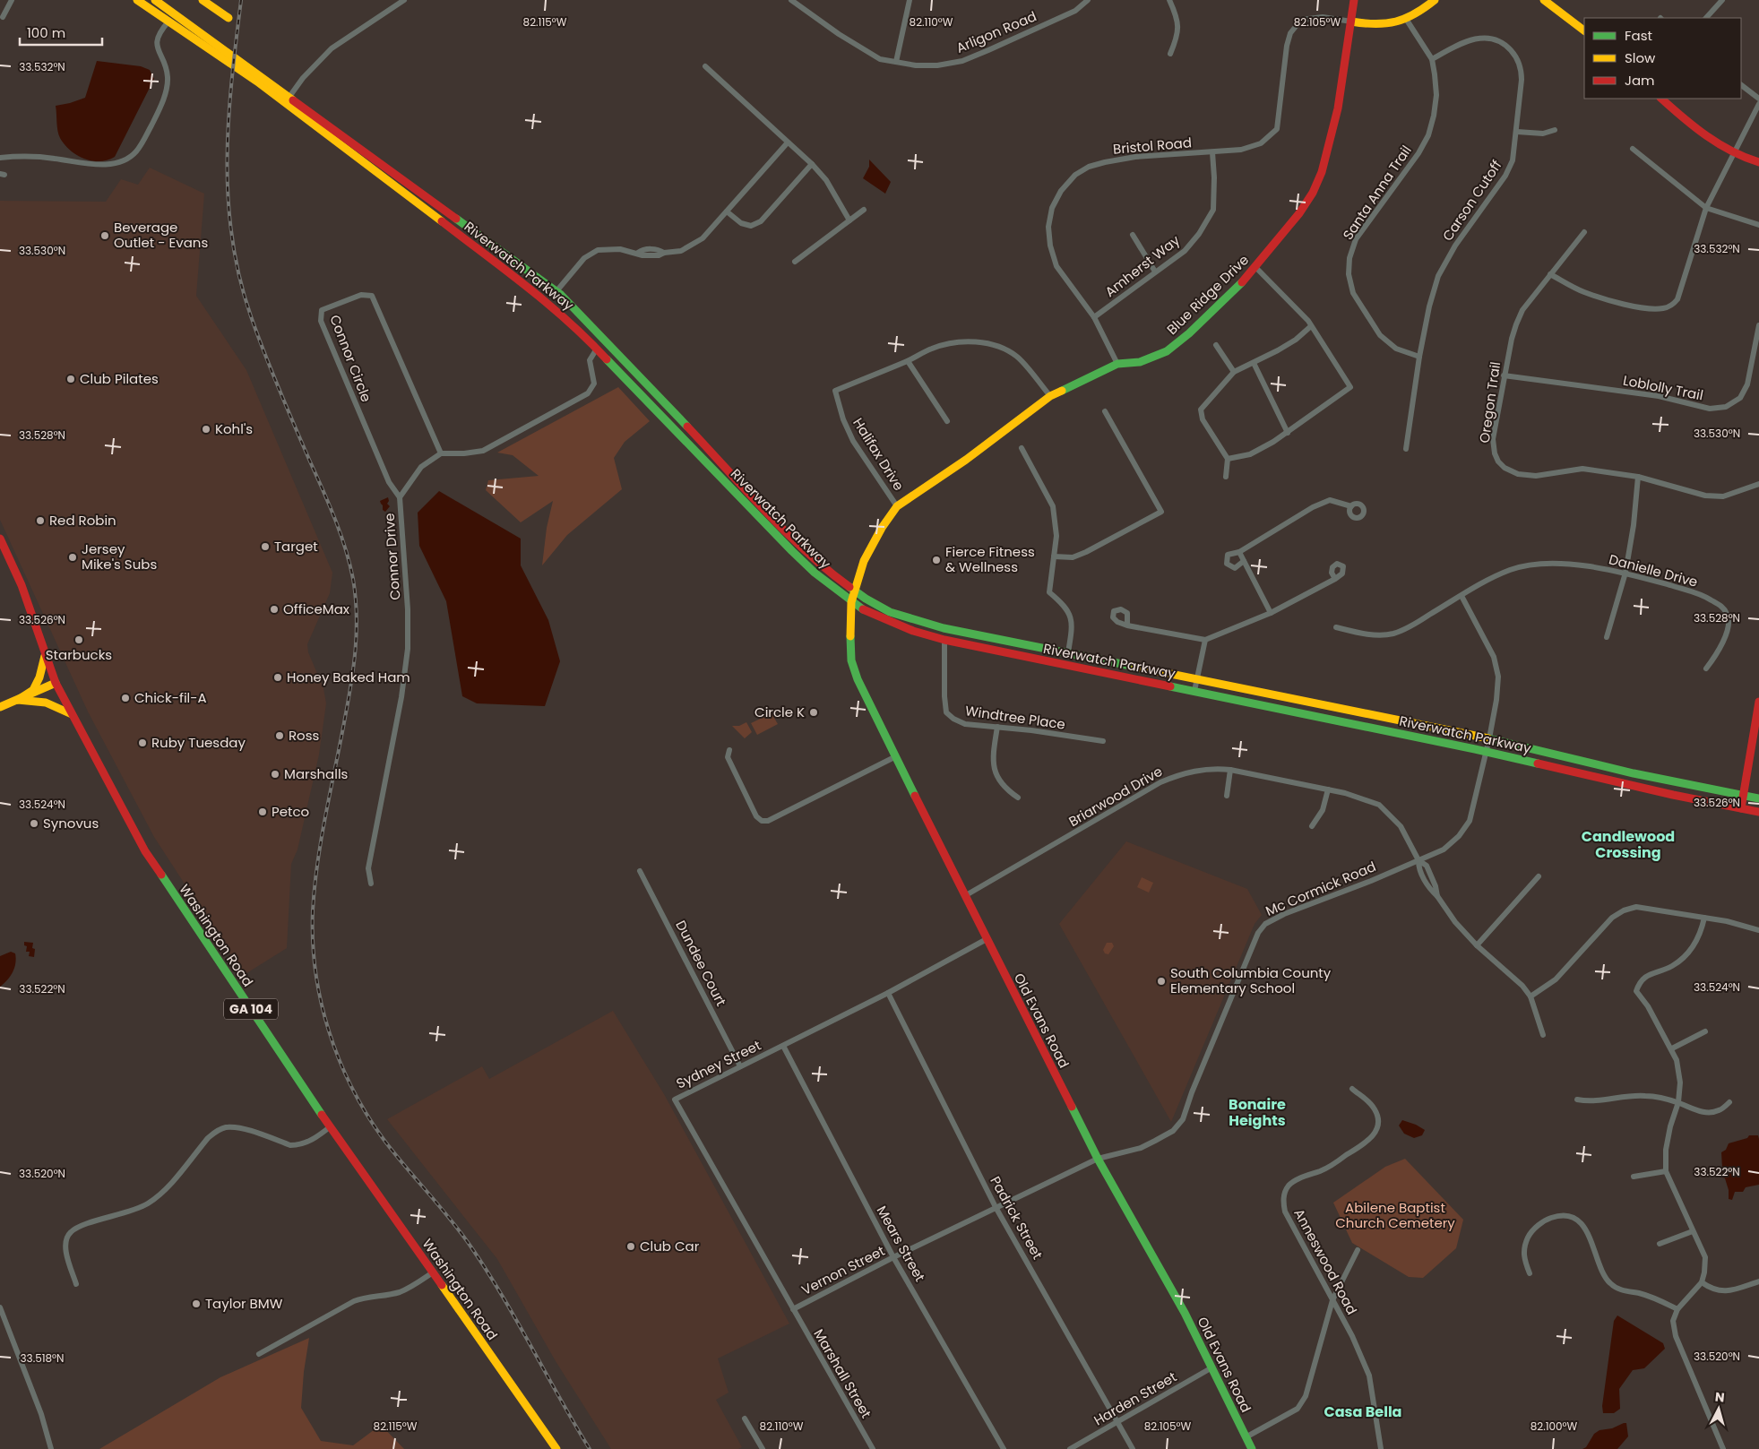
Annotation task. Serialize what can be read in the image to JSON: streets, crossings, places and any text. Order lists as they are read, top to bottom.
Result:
{
  "streets": {
    "main road": [
      "Riverwatch Parkway",
      "Blue Ridge Drive",
      "Washington Road",
      "GA 104",
      "Old Evans Road"
    ],
    "street": [
      "Arligon Road",
      "Bristol Road",
      "Santa Anna Trail",
      "Carson Cutoff",
      "Amherst Way",
      "Connor Circle",
      "Loblolly Trail",
      "Oregon Trail",
      "Halifax Drive",
      "Connor Drive",
      "Danielle Drive",
      "Windtree Place",
      "Briarwood Drive",
      "Mc Cormick Road",
      "Dundee Court",
      "Sydney Street",
      "Padrick Street",
      "Mears Street",
      "Anneswood Road",
      "Vernon Street",
      "Marshall Street",
      "Harden Street"
    ]
  },
  "crossings": [
    ["Bristol Road", "Amherst Way"],
    ["Bristol Road", "Blue Ridge Drive"],
    ["Santa Anna Trail", "Carson Cutoff"],
    ["Riverwatch Parkway", "Blue Ridge Drive"],
    ["Riverwatch Parkway", "Windtree Place"],
    ["Riverwatch Parkway", "Mc Cormick Road"],
    ["Riverwatch Parkway", "Old Evans Road"],
    ["Blue Ridge Drive", "Halifax Drive"],
    ["Blue Ridge Drive", "Old Evans Road"],
    ["Connor Circle", "Connor Drive"],
    ["Loblolly Trail", "Oregon Trail"],
    ["Danielle Drive", "Mc Cormick Road"],
    ["Briarwood Drive", "Mc Cormick Road"],
    ["Briarwood Drive", "Old Evans Road"],
    ["Mc Cormick Road", "Old Evans Road"],
    ["Mc Cormick Road", "Vernon Street"],
    ["Dundee Court", "Sydney Street"],
    ["Old Evans Road", "Sydney Street"],
    ["Old Evans Road", "Vernon Street"],
    ["Old Evans Road", "Harden Street"],
    ["Sydney Street", "Padrick Street"],
    ["Sydney Street", "Mears Street"],
    ["Sydney Street", "Vernon Street"],
    ["Sydney Street", "Marshall Street"],
    ["Padrick Street", "Vernon Street"],
    ["Padrick Street", "Harden Street"],
    ["Mears Street", "Vernon Street"],
    ["Vernon Street", "Marshall Street"]
  ],
  "districts": ["Candlewood Crossing", "Bonaire Heights", "Casa Bella"],
  "parks": ["Abilene Baptist Church Cemetery"],
  "places": [
    "Beverage Outlet - Evans",
    "Club Pilates",
    "Kohl's",
    "Red Robin",
    "Target",
    "Jersey Mike's Subs",
    "Fierce Fitness & Wellness",
    "OfficeMax",
    "Starbucks",
    "Honey Baked Ham",
    "Chick-fil-A",
    "Circle K",
    "Ross",
    "Ruby Tuesday",
    "Marshalls",
    "Petco",
    "Synovus",
    "South Columbia County Elementary School",
    "Club Car",
    "Taylor BMW"
  ],
  "legend": ["Fast", "Slow", "Jam"],
  "scale_bar": "100 m",
  "north": "top",
  "coordinates": [
    "82.115°W",
    "82.110°W",
    "82.105°W",
    "33.532°N",
    "33.530°N",
    "33.528°N",
    "33.526°N",
    "33.524°N",
    "33.522°N",
    "33.520°N",
    "33.518°N",
    "82.100°W"
  ]
}
